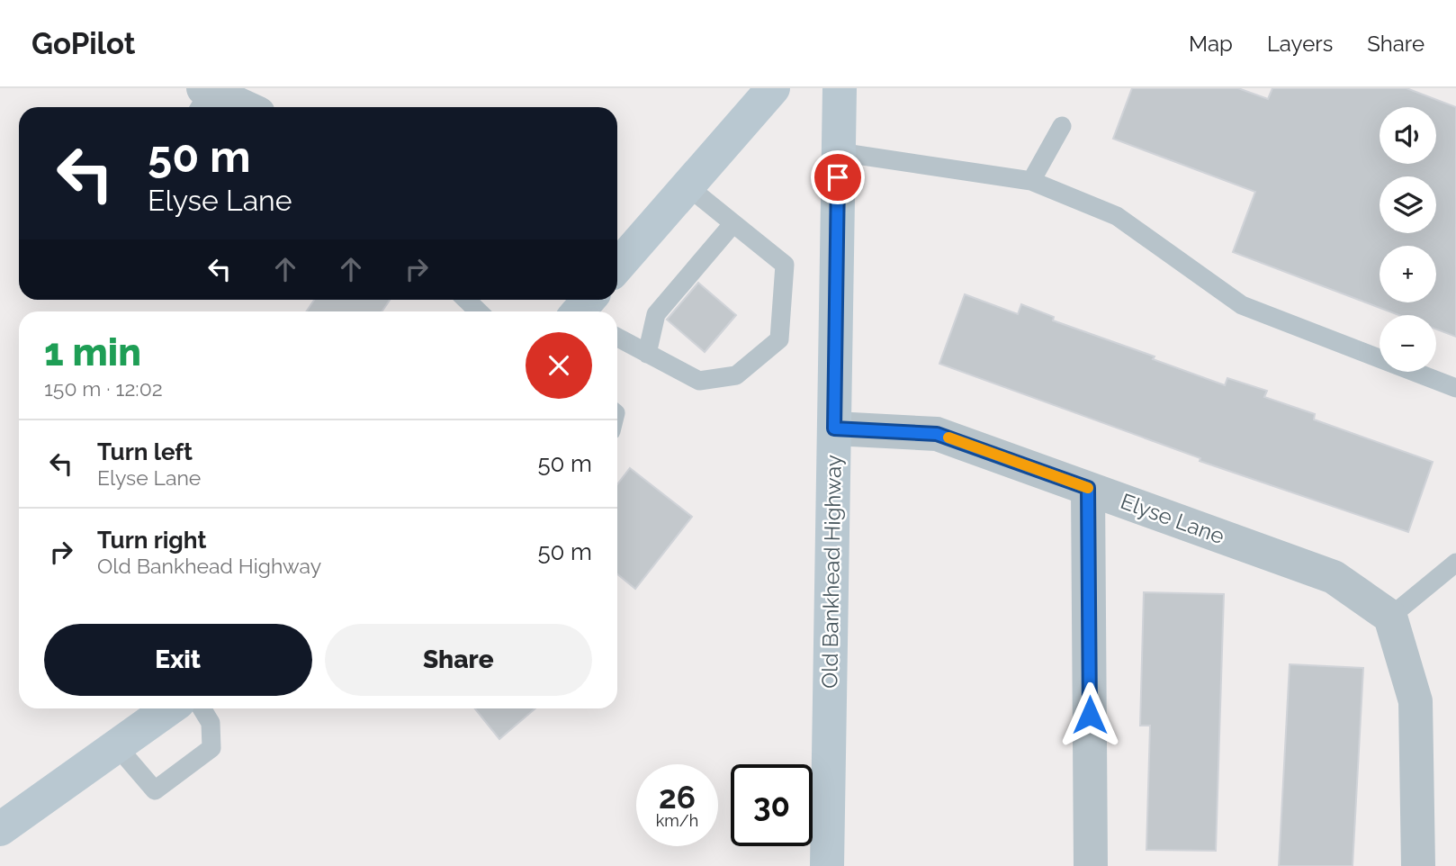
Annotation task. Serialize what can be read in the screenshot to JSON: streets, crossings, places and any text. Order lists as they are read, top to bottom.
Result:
{
  "streets": {
    "street": ["Elyse Lane", "Old Bankhead Highway"]
  },
  "crossings": [
    ["Elyse Lane", "Old Bankhead Highway"]
  ],
  "page": {
    "header": "GoPilot",
    "nav": ["Map", "Layers", "Share"],
    "map_buttons": ["+", "−"],
    "turn": ["50 m", "Elyse Lane"],
    "heading": ["1 min", "150 m · 12:02"],
    "list": [
      {
        "name": "Turn left",
        "note": "Elyse Lane",
        "value": "50 m"
      },
      {
        "name": "Turn right",
        "note": "Old Bankhead Highway",
        "value": "50 m"
      }
    ],
    "buttons": ["Exit", "Share"],
    "speed": "26 km/h",
    "limit": "30"
  }
}
